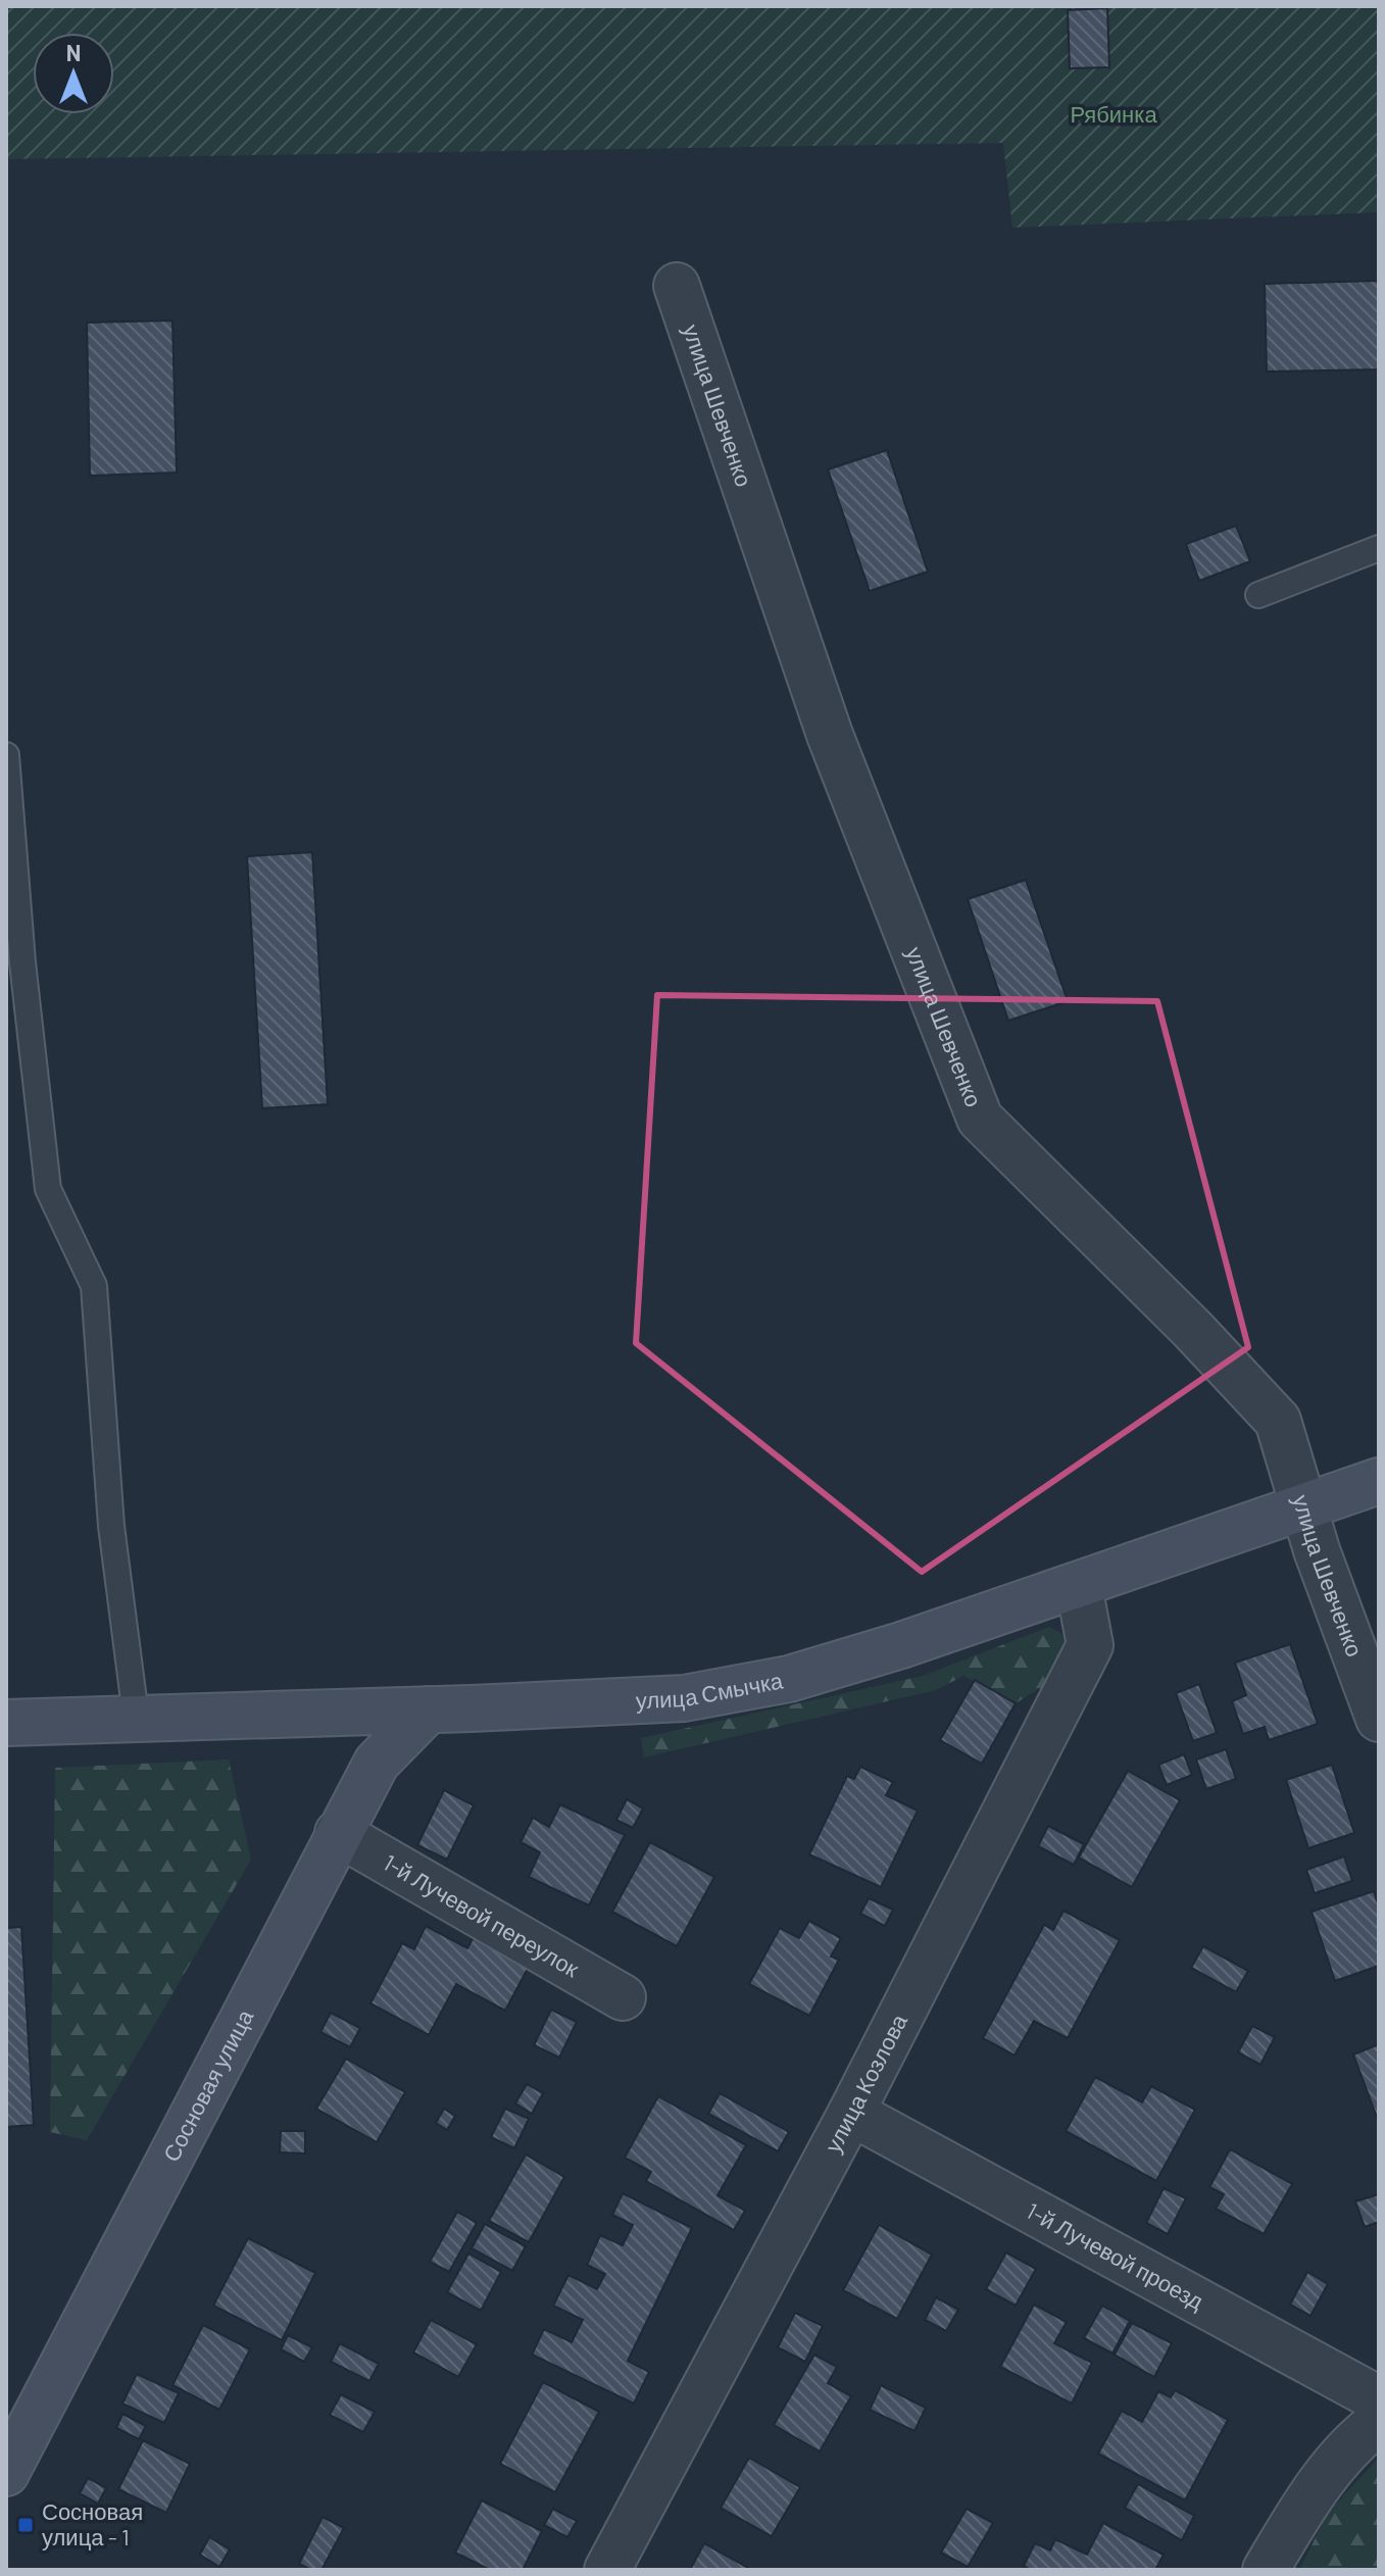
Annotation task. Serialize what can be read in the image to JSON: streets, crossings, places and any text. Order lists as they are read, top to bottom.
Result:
{
  "streets": {
    "street": [
      "улица Шевченко",
      "улица Смычка",
      "1-й Лучевой переулок",
      "улица Козлова",
      "Сосновая улица",
      "1-й Лучевой проезд"
    ]
  },
  "crossings": [
    ["улица Шевченко", "улица Смычка"],
    ["улица Смычка", "улица Козлова"],
    ["улица Смычка", "Сосновая улица"],
    ["1-й Лучевой переулок", "Сосновая улица"],
    ["улица Козлова", "1-й Лучевой проезд"]
  ],
  "parks": ["Рябинка"],
  "places": {
    "transit": ["Сосновая улица - 1"]
  },
  "north": "top"
}
